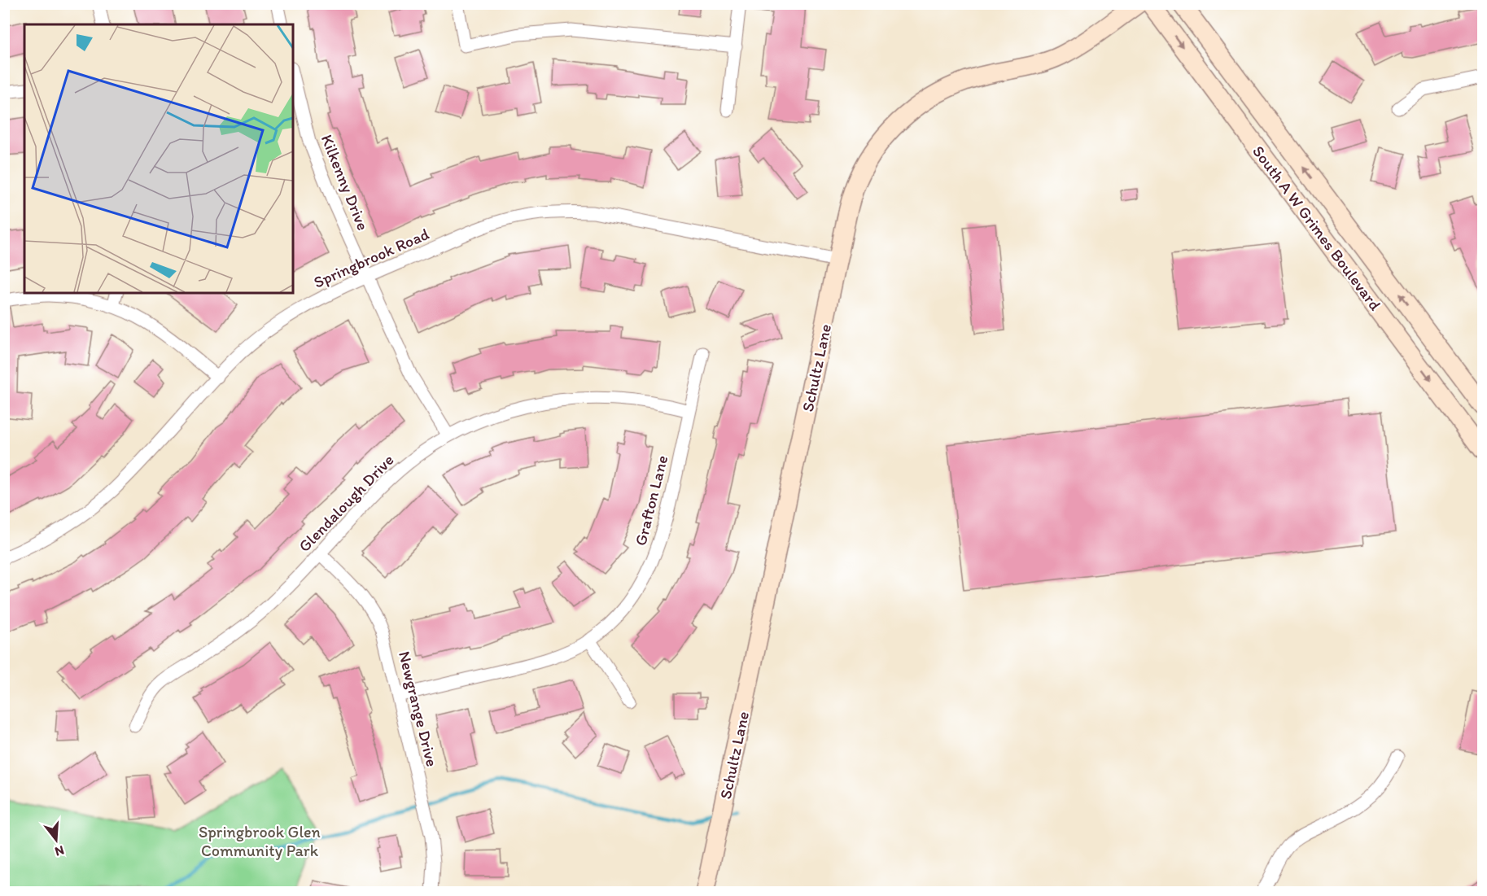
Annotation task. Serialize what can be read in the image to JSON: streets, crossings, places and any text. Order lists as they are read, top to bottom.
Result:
{
  "streets": {
    "main road": ["South A W Grimes Boulevard", "Schultz Lane"],
    "street": [
      "Kilkenny Drive",
      "Springbrook Road",
      "Grafton Lane",
      "Glendalough Drive",
      "Newgrange Drive"
    ]
  },
  "crossings": [
    ["Kilkenny Drive", "Springbrook Road"],
    ["Kilkenny Drive", "Glendalough Drive"],
    ["Springbrook Road", "Schultz Lane"],
    ["Grafton Lane", "Glendalough Drive"],
    ["Grafton Lane", "Newgrange Drive"],
    ["Glendalough Drive", "Newgrange Drive"]
  ],
  "parks": ["Springbrook Glen Community Park"],
  "north": "bottom"
}
